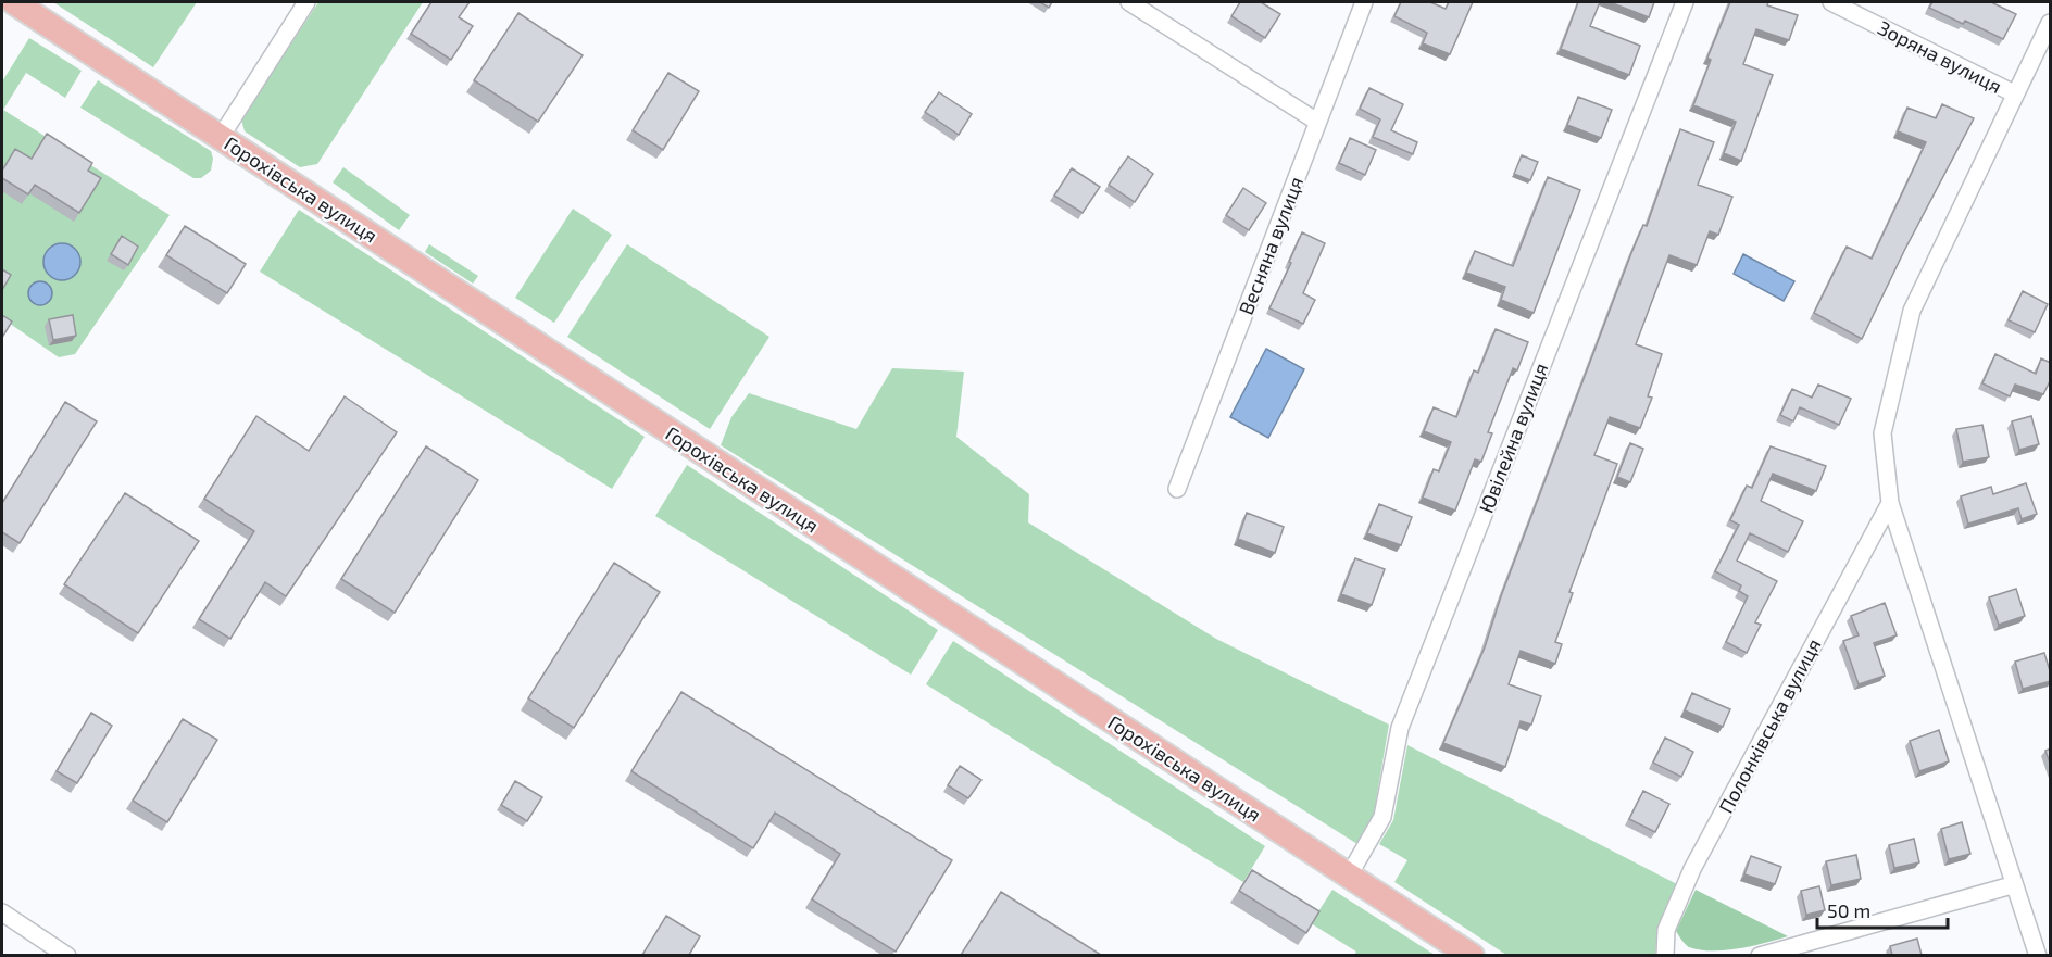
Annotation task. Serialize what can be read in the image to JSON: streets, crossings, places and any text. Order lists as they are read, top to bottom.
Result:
{
  "streets": {
    "main road": ["Горохівська вулиця"],
    "street": [
      "Зоряна вулиця",
      "Весняна вулиця",
      "Ювілейна вулиця",
      "Полонківська вулиця"
    ]
  },
  "crossings": [
    ["Горохівська вулиця", "Ювілейна вулиця"]
  ],
  "scale_bar": "50 m"
}
